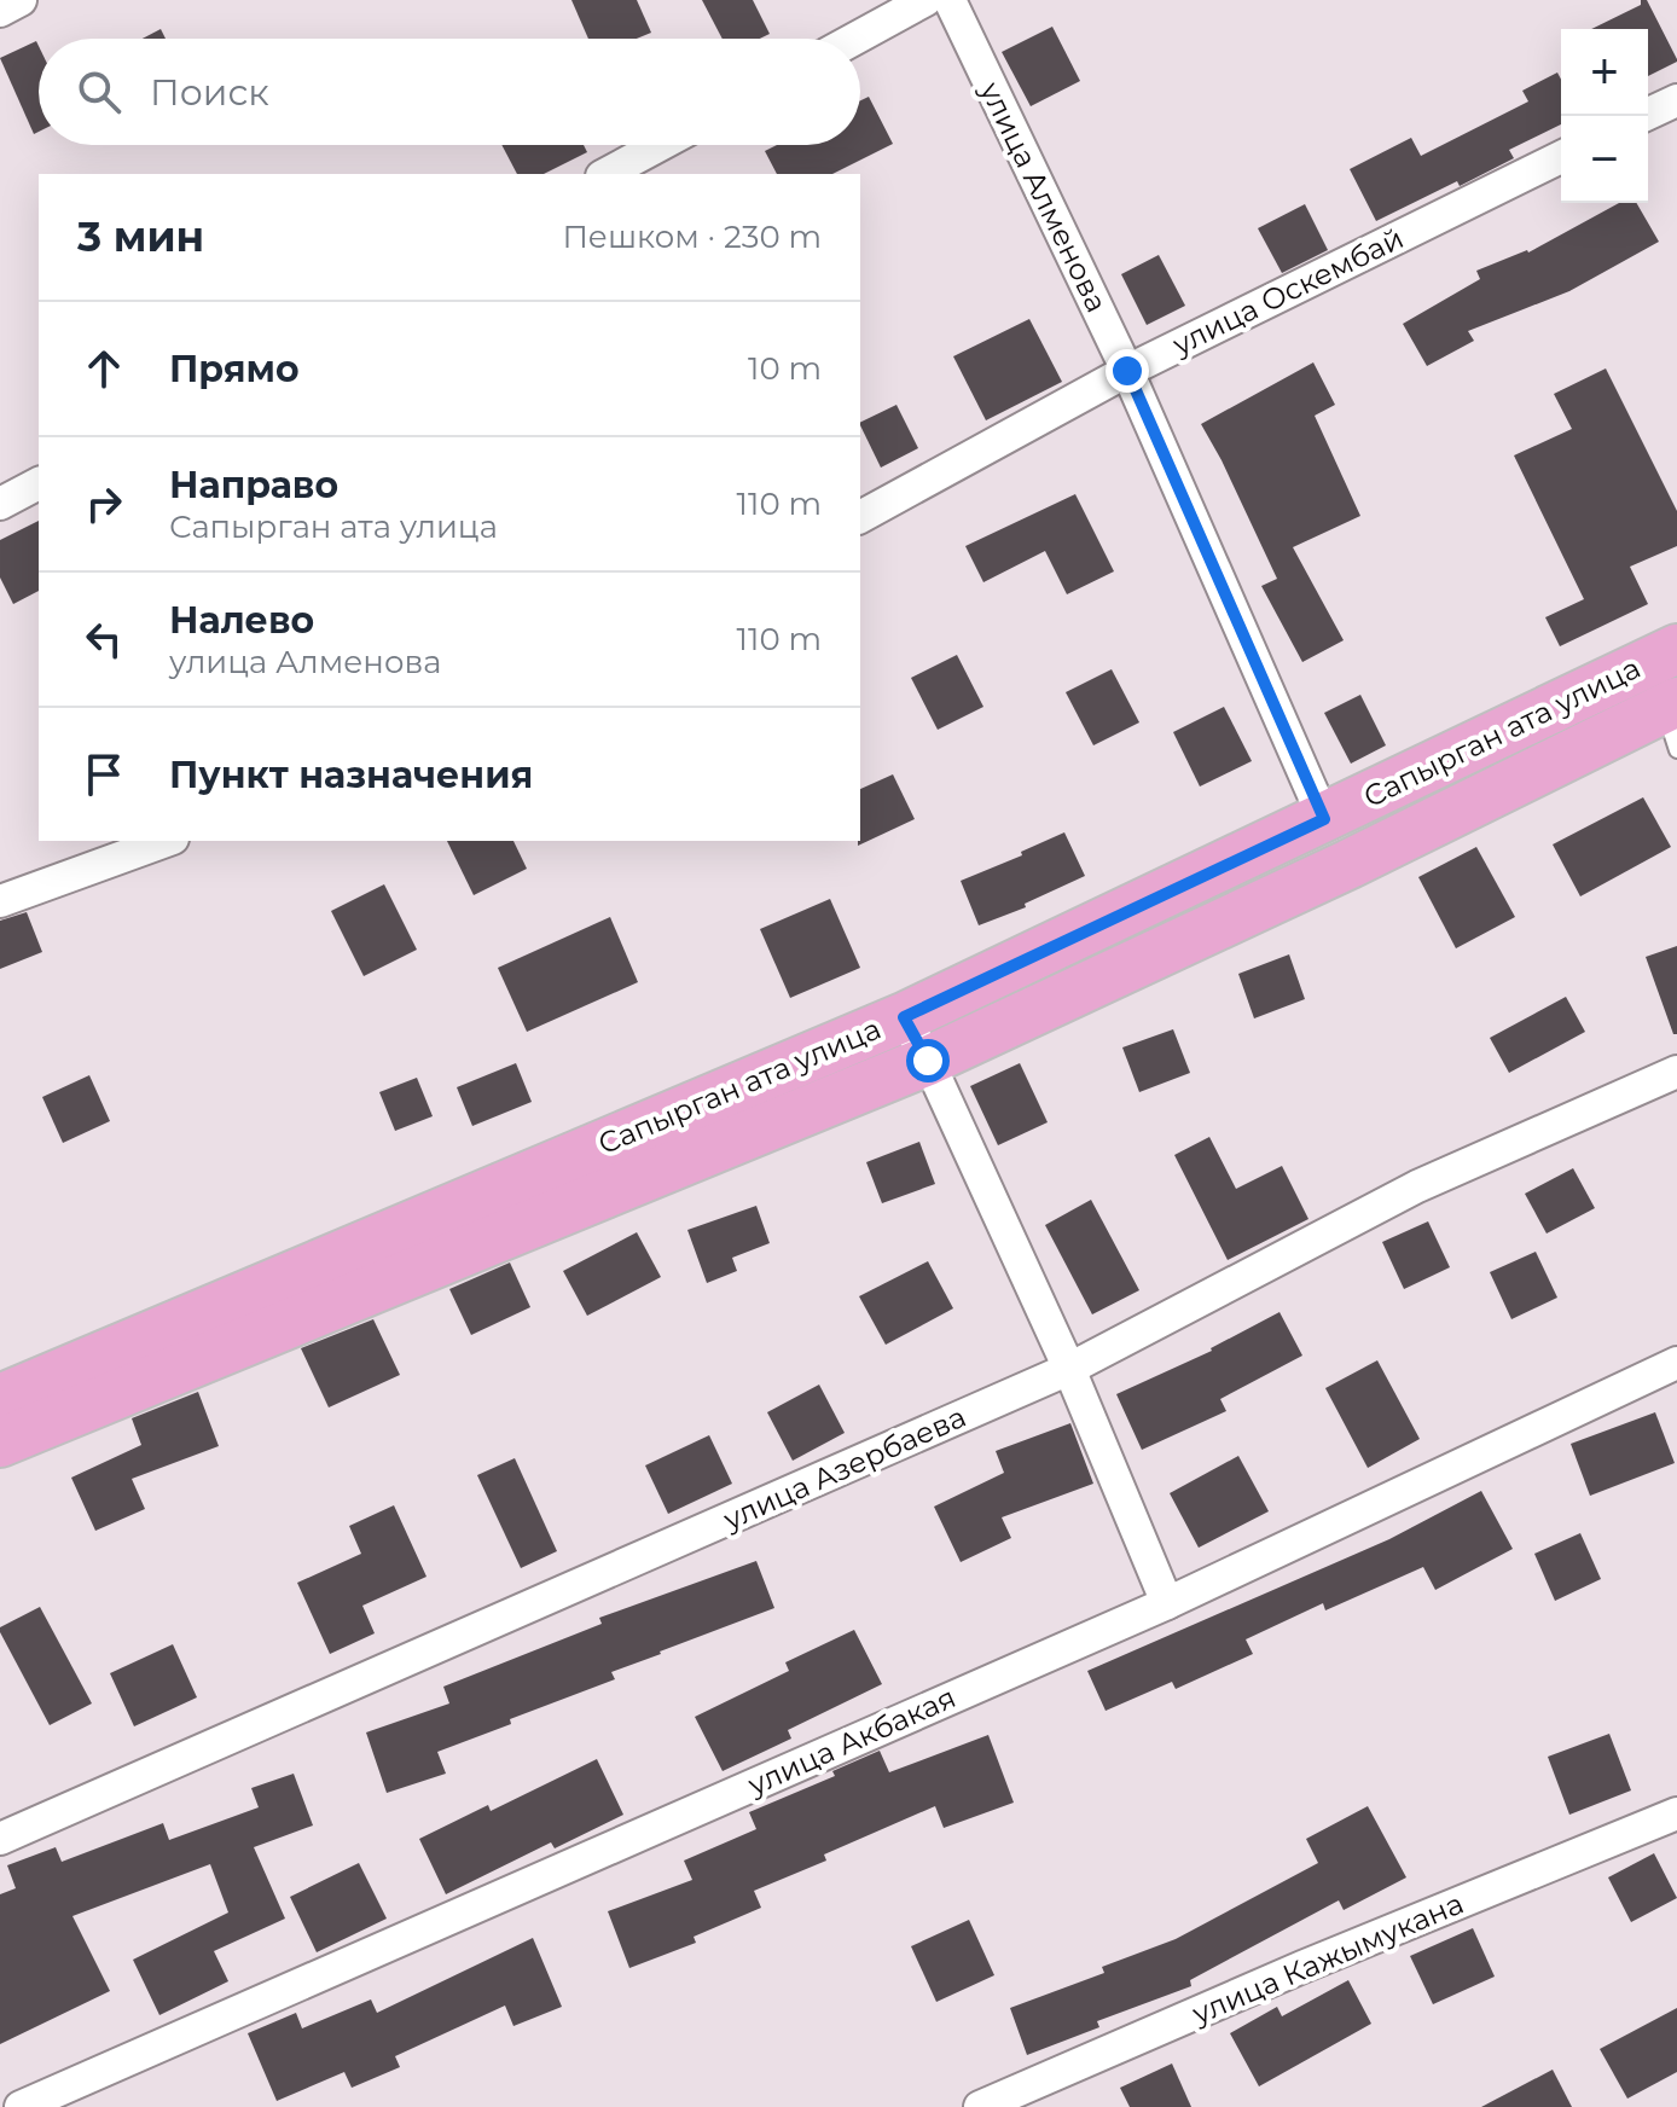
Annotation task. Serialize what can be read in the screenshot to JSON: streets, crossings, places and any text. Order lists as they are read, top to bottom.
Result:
{
  "streets": {
    "main road": ["Сапырган ата улица"],
    "street": [
      "улица Алменова",
      "улица Оскембай",
      "улица Азербаева",
      "улица Акбакая",
      "улица Кажымукана"
    ]
  },
  "crossings": [
    ["улица Алменова", "улица Оскембай"],
    ["улица Алменова", "Сапырган ата улица"]
  ],
  "page": {
    "map_buttons": ["+", "−"],
    "search": "Поиск",
    "heading": ["3 мин", "Пешком · 230 m"],
    "list": [
      ["Прямо", "10 m"],
      ["Направо", "Сапырган ата улица", "110 m"],
      ["Налево", "улица Алменова", "110 m"],
      "Пункт назначения"
    ]
  }
}
